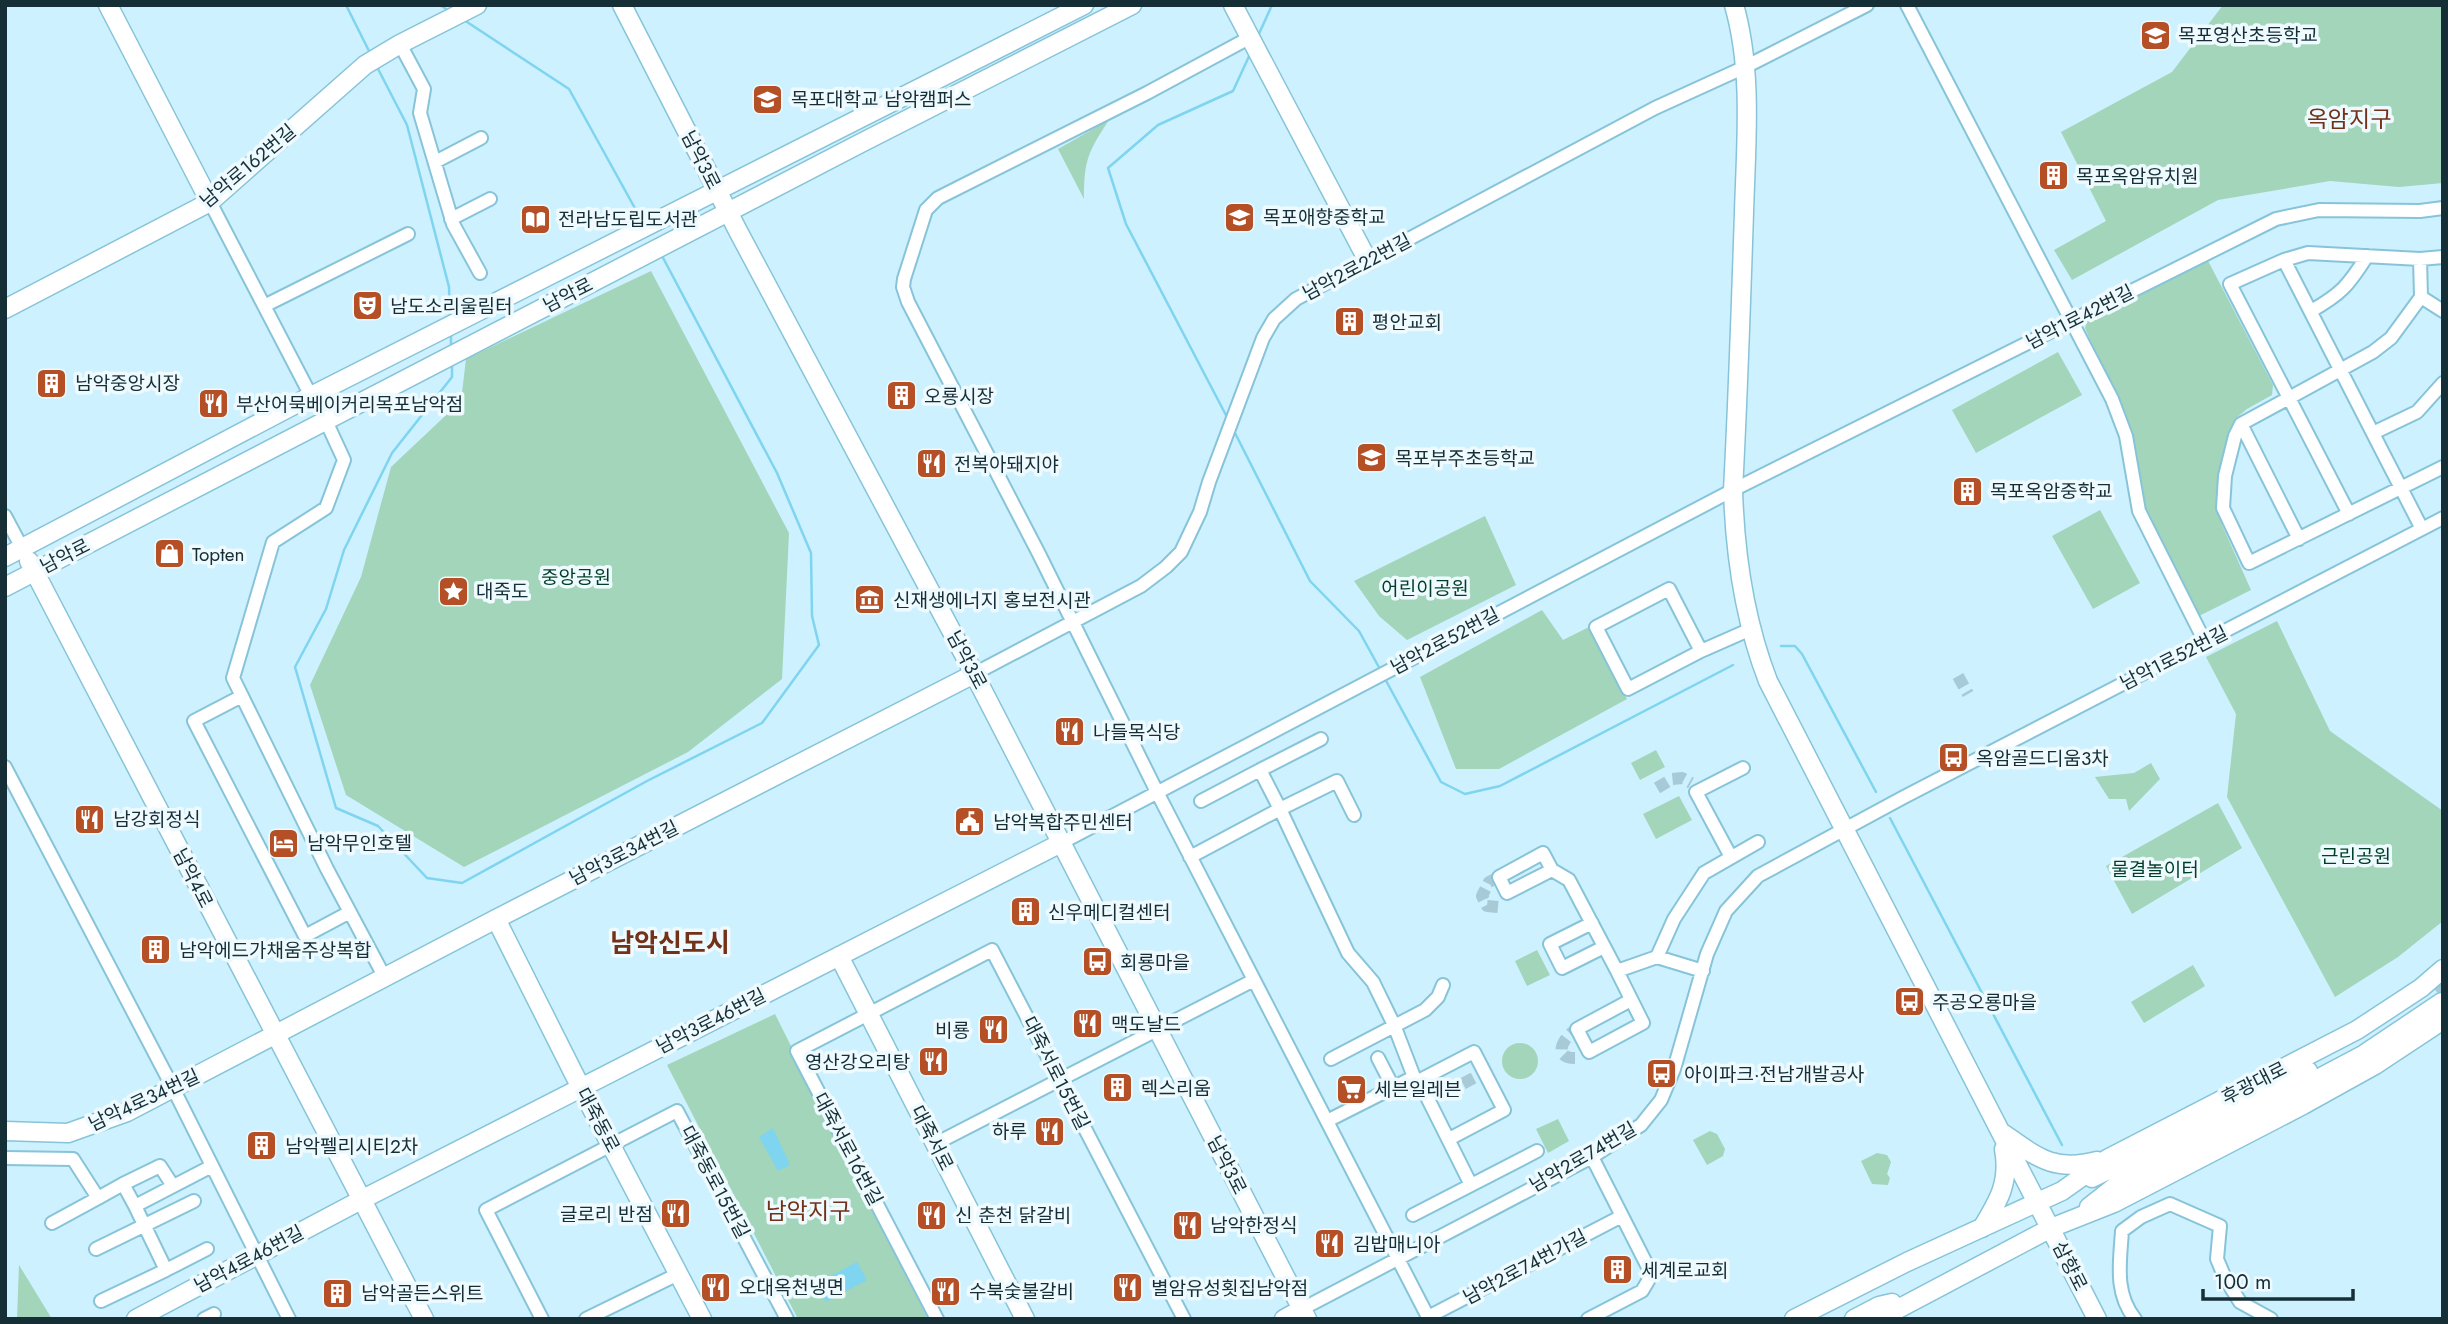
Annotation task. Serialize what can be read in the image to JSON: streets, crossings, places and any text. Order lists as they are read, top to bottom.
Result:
{
  "streets": {
    "street": [
      "남악3로",
      "남악로162번길",
      "남악2로22번길",
      "남악로",
      "남악1로42번길",
      "남악2로52번길",
      "남악1로52번길",
      "남악3로34번길",
      "남악4로",
      "남악3로46번길",
      "대죽서로15번길",
      "후광대로",
      "남악4로34번길",
      "대죽동로",
      "대죽서로",
      "대죽서로16번길",
      "남악2로74번길",
      "대죽동로15번길",
      "남악4로46번길",
      "삼향로",
      "남악2로74번가길"
    ]
  },
  "crossings": [
    ["남악3로", "남악2로22번길"],
    ["남악3로", "남악로"],
    ["남악3로", "남악2로52번길"],
    ["남악3로", "남악3로34번길"],
    ["남악3로", "남악3로46번길"],
    ["남악3로", "남악2로74번길"],
    ["남악2로22번길", "남악3로34번길"],
    ["남악2로22번길", "삼향로"],
    ["남악로", "남악4로"],
    ["남악1로42번길", "남악2로52번길"],
    ["남악1로42번길", "삼향로"],
    ["남악2로52번길", "남악3로46번길"],
    ["남악2로52번길", "삼향로"],
    ["남악1로52번길", "남악2로74번길"],
    ["남악1로52번길", "삼향로"],
    ["남악3로34번길", "남악4로"],
    ["남악3로34번길", "남악4로34번길"],
    ["남악3로34번길", "대죽동로"],
    ["남악4로", "남악3로46번길"],
    ["남악4로", "남악4로34번길"],
    ["남악4로", "남악4로46번길"],
    ["남악3로46번길", "대죽동로"],
    ["남악3로46번길", "대죽서로"],
    ["남악3로46번길", "남악4로46번길"],
    ["대죽서로15번길", "대죽서로"],
    ["대죽서로15번길", "대죽서로16번길"],
    ["후광대로", "삼향로"],
    ["대죽동로", "대죽동로15번길"],
    ["대죽서로", "대죽서로16번길"],
    ["남악2로74번길", "삼향로"],
    ["남악2로74번길", "남악2로74번가길"]
  ],
  "districts": ["옥암지구", "남악신도시", "남악지구"],
  "parks": [
    "중앙공원",
    "어린이공원",
    "근린공원",
    "물결놀이터"
  ],
  "places": {
    "school or university": [
      "목포영산초등학교",
      "목포대학교 남악캠퍼스",
      "목포애향중학교",
      "목포부주초등학교"
    ],
    "building": [
      "목포옥암유치원",
      "평안교회",
      "남악중앙시장",
      "오룡시장",
      "목포옥암중학교",
      "신우메디컬센터",
      "남악에드가채움주상복합",
      "렉스리움",
      "남악펠리시티2차",
      "세계로교회",
      "남악골든스위트"
    ],
    "library": ["전라남도립도서관"],
    "theatre": ["남도소리울림터"],
    "restaurant": [
      "부산어묵베이커리목포남악점",
      "전복아돼지야",
      "나들목식당",
      "남강회정식",
      "맥도날드",
      "비룡",
      "영산강오리탕",
      "하루",
      "글로리 반점",
      "신 춘천 닭갈비",
      "남악한정식",
      "김밥매니아",
      "오대옥천냉면",
      "별암유성횟집남악점",
      "수북숯불갈비"
    ],
    "shop": ["Topten"],
    "place": ["대죽도"],
    "museum": ["신재생에너지 홍보전시관"],
    "bus stop": [
      "옥암골드디움3차",
      "회룡마을",
      "주공오룡마을",
      "아이파크·전남개발공사"
    ],
    "public building": ["남악복합주민센터"],
    "hotel": ["남악무인호텔"],
    "supermarket": ["세븐일레븐"]
  },
  "scale_bar": "100 m"
}
